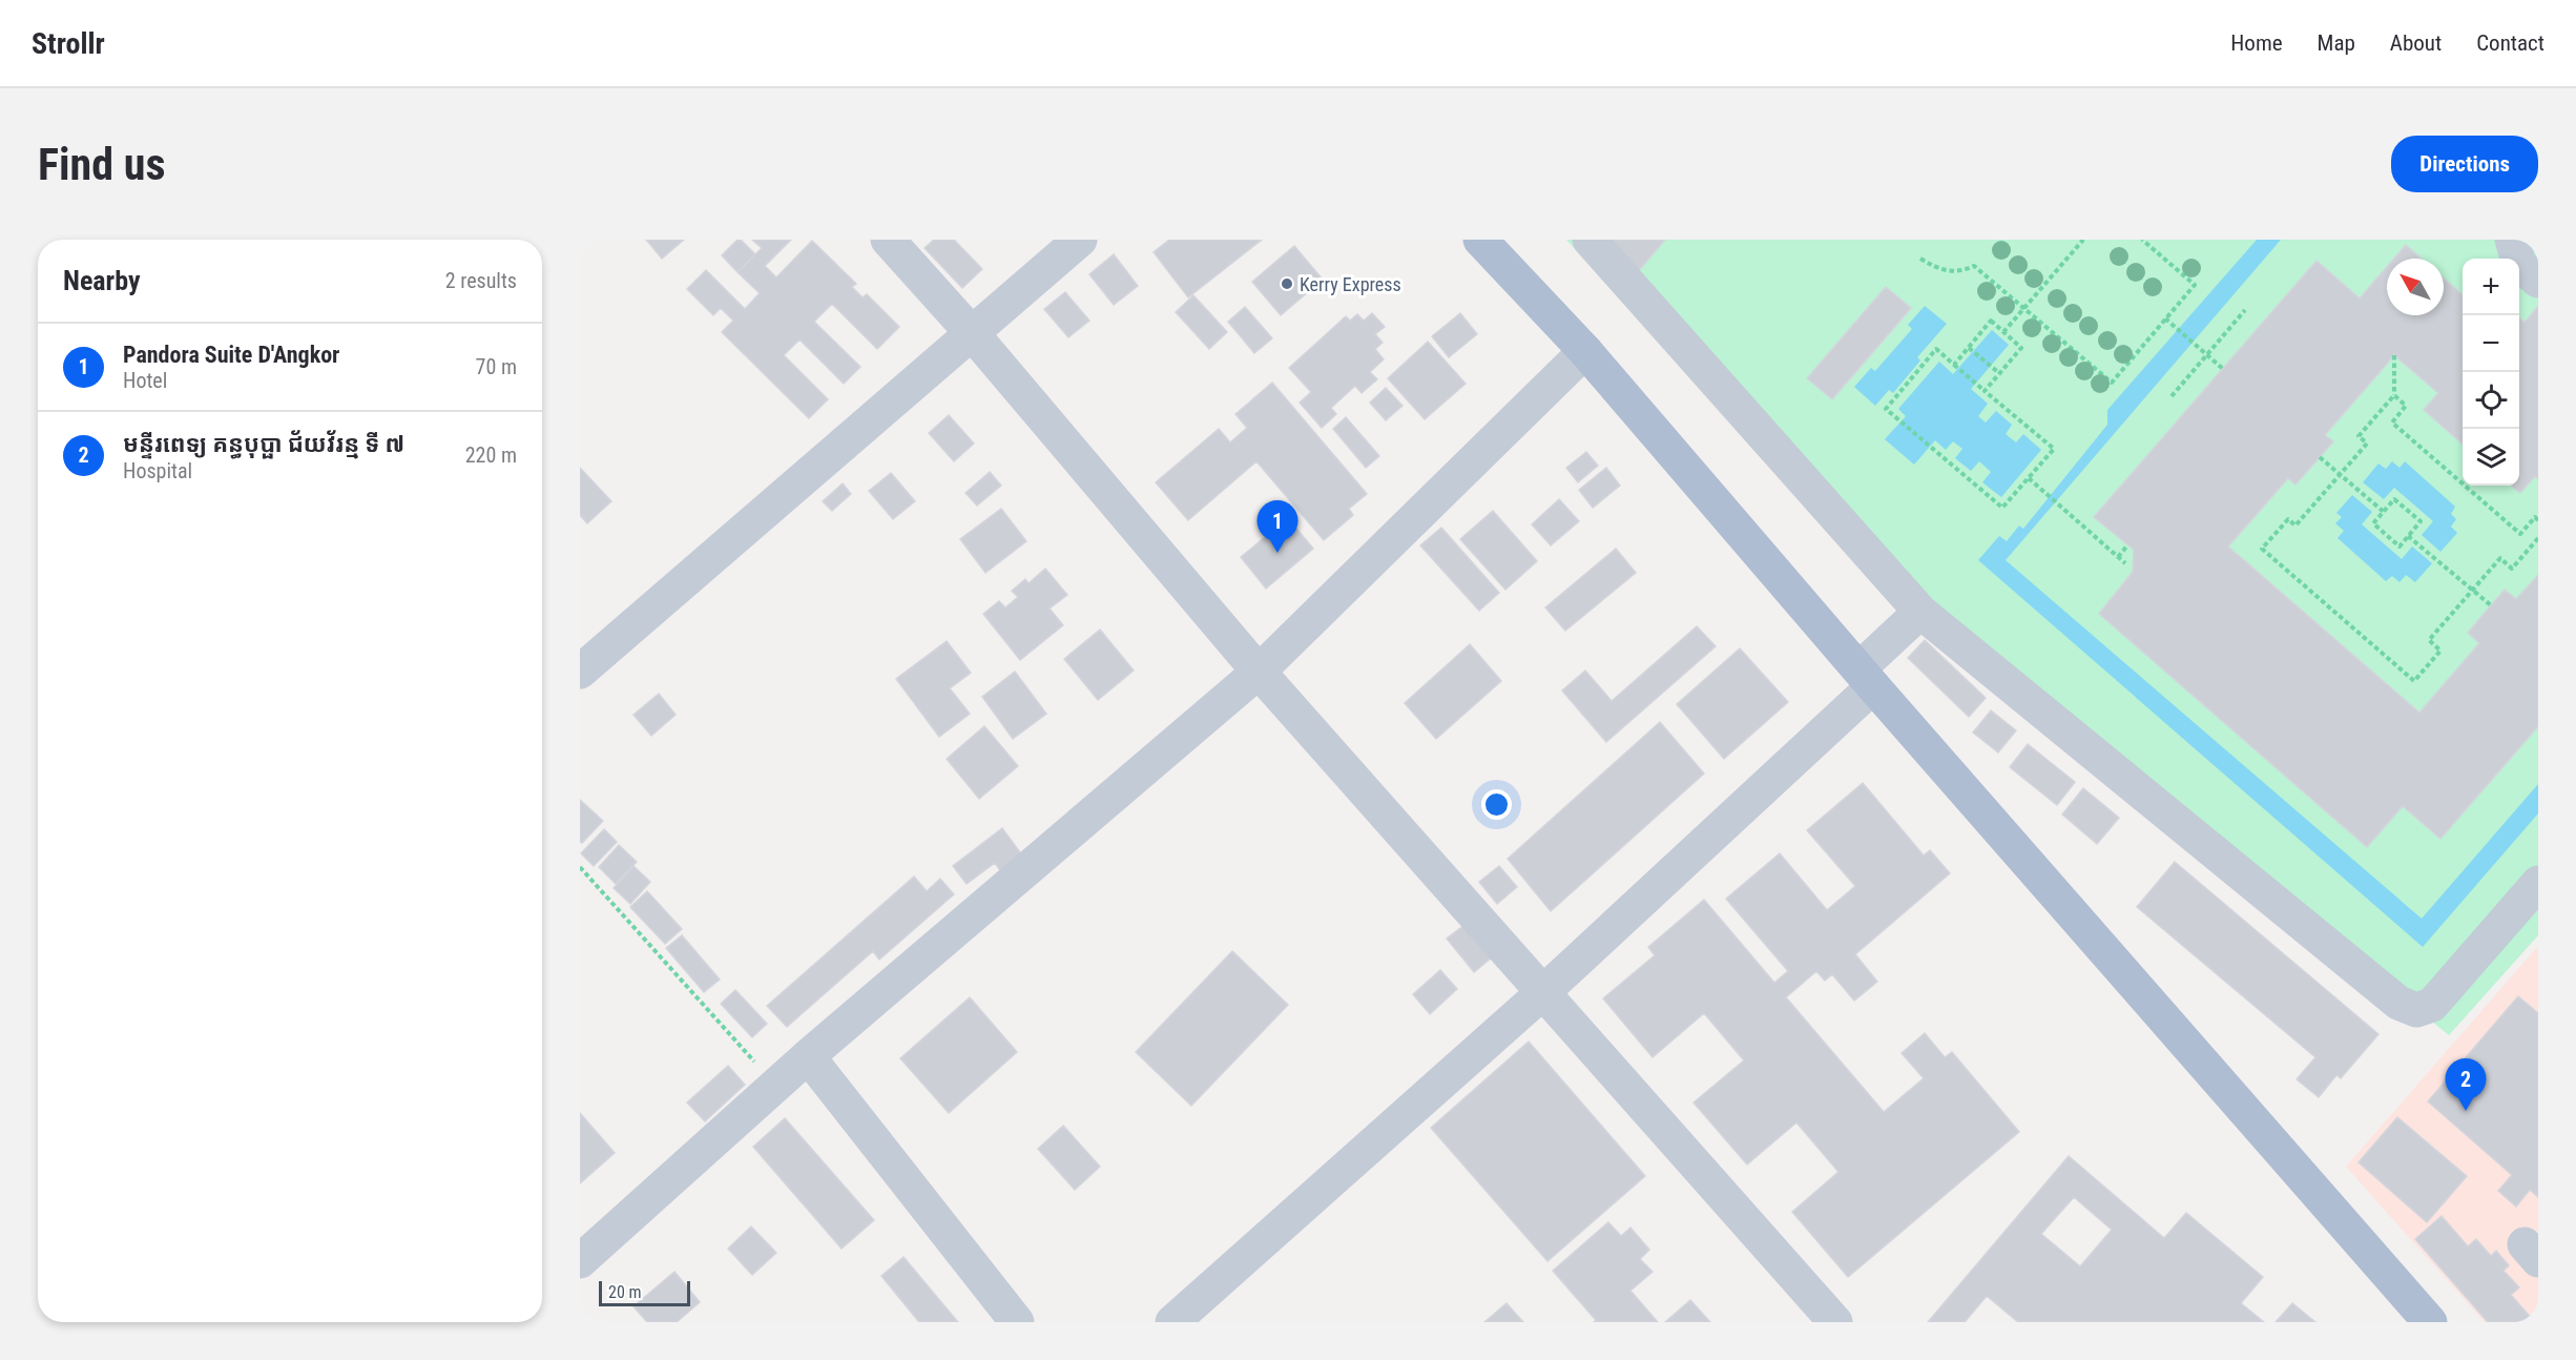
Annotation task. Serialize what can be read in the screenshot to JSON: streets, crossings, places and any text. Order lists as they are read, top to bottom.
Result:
{
  "places": ["Kerry Express"],
  "scale_bar": "20 m",
  "north": "top left",
  "page": {
    "header": "Strollr",
    "nav": [
      "Home",
      "Map",
      "About",
      "Contact"
    ],
    "buttons": "Directions",
    "title": "Find us",
    "heading": ["Nearby", "2 results"],
    "map_buttons": ["+", "−"],
    "list": [
      {
        "mark": "1",
        "name": "Pandora Suite D'Angkor",
        "note": "Hotel",
        "value": "70 m"
      },
      {
        "mark": "2",
        "name": "មន្ទីរពេទ្យ គន្ធបុប្ផា ជ័យវ័រន្ម ទី ៧",
        "note": "Hospital",
        "value": "220 m"
      }
    ],
    "pins": ["1", "2"],
    "scale": "20 m"
  }
}
